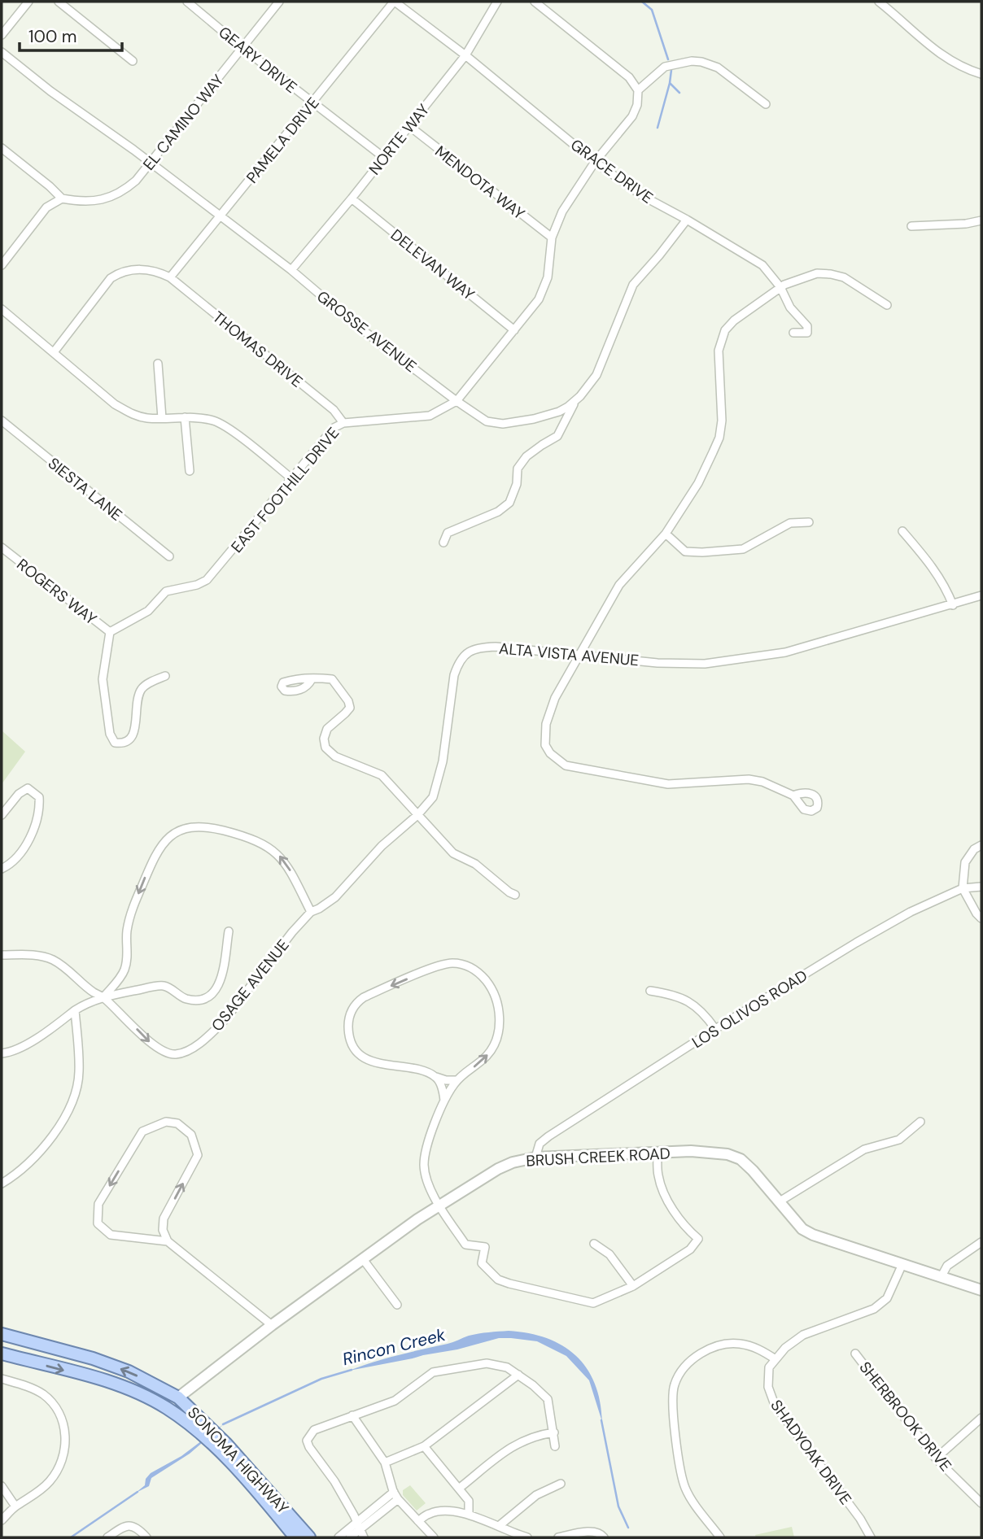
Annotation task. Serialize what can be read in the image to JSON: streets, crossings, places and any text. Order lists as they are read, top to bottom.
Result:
{
  "streets": {
    "main road": ["SONOMA HIGHWAY"],
    "street": [
      "GEARY DRIVE",
      "EL CAMINO WAY",
      "NORTE WAY",
      "PAMELA DRIVE",
      "GRACE DRIVE",
      "MENDOTA WAY",
      "DELEVAN WAY",
      "GROSSE AVENUE",
      "THOMAS DRIVE",
      "SIESTA LANE",
      "EAST FOOTHILL DRIVE",
      "ROGERS WAY",
      "ALTA VISTA AVENUE",
      "OSAGE AVENUE",
      "LOS OLIVOS ROAD",
      "BRUSH CREEK ROAD",
      "SHERBROOK DRIVE",
      "SHADYOAK DRIVE"
    ]
  },
  "crossings": [
    ["GEARY DRIVE", "EL CAMINO WAY"],
    ["GEARY DRIVE", "NORTE WAY"],
    ["GEARY DRIVE", "PAMELA DRIVE"],
    ["EL CAMINO WAY", "GROSSE AVENUE"],
    ["NORTE WAY", "GRACE DRIVE"],
    ["NORTE WAY", "MENDOTA WAY"],
    ["NORTE WAY", "DELEVAN WAY"],
    ["NORTE WAY", "GROSSE AVENUE"],
    ["PAMELA DRIVE", "GRACE DRIVE"],
    ["PAMELA DRIVE", "GROSSE AVENUE"],
    ["PAMELA DRIVE", "THOMAS DRIVE"],
    ["GRACE DRIVE", "GROSSE AVENUE"],
    ["GRACE DRIVE", "EAST FOOTHILL DRIVE"],
    ["MENDOTA WAY", "EAST FOOTHILL DRIVE"],
    ["DELEVAN WAY", "EAST FOOTHILL DRIVE"],
    ["GROSSE AVENUE", "EAST FOOTHILL DRIVE"],
    ["THOMAS DRIVE", "EAST FOOTHILL DRIVE"],
    ["EAST FOOTHILL DRIVE", "ROGERS WAY"],
    ["ALTA VISTA AVENUE", "OSAGE AVENUE"],
    ["LOS OLIVOS ROAD", "BRUSH CREEK ROAD"],
    ["BRUSH CREEK ROAD", "SONOMA HIGHWAY"]
  ],
  "water": ["Rincon Creek"],
  "scale_bar": "100 m"
}
